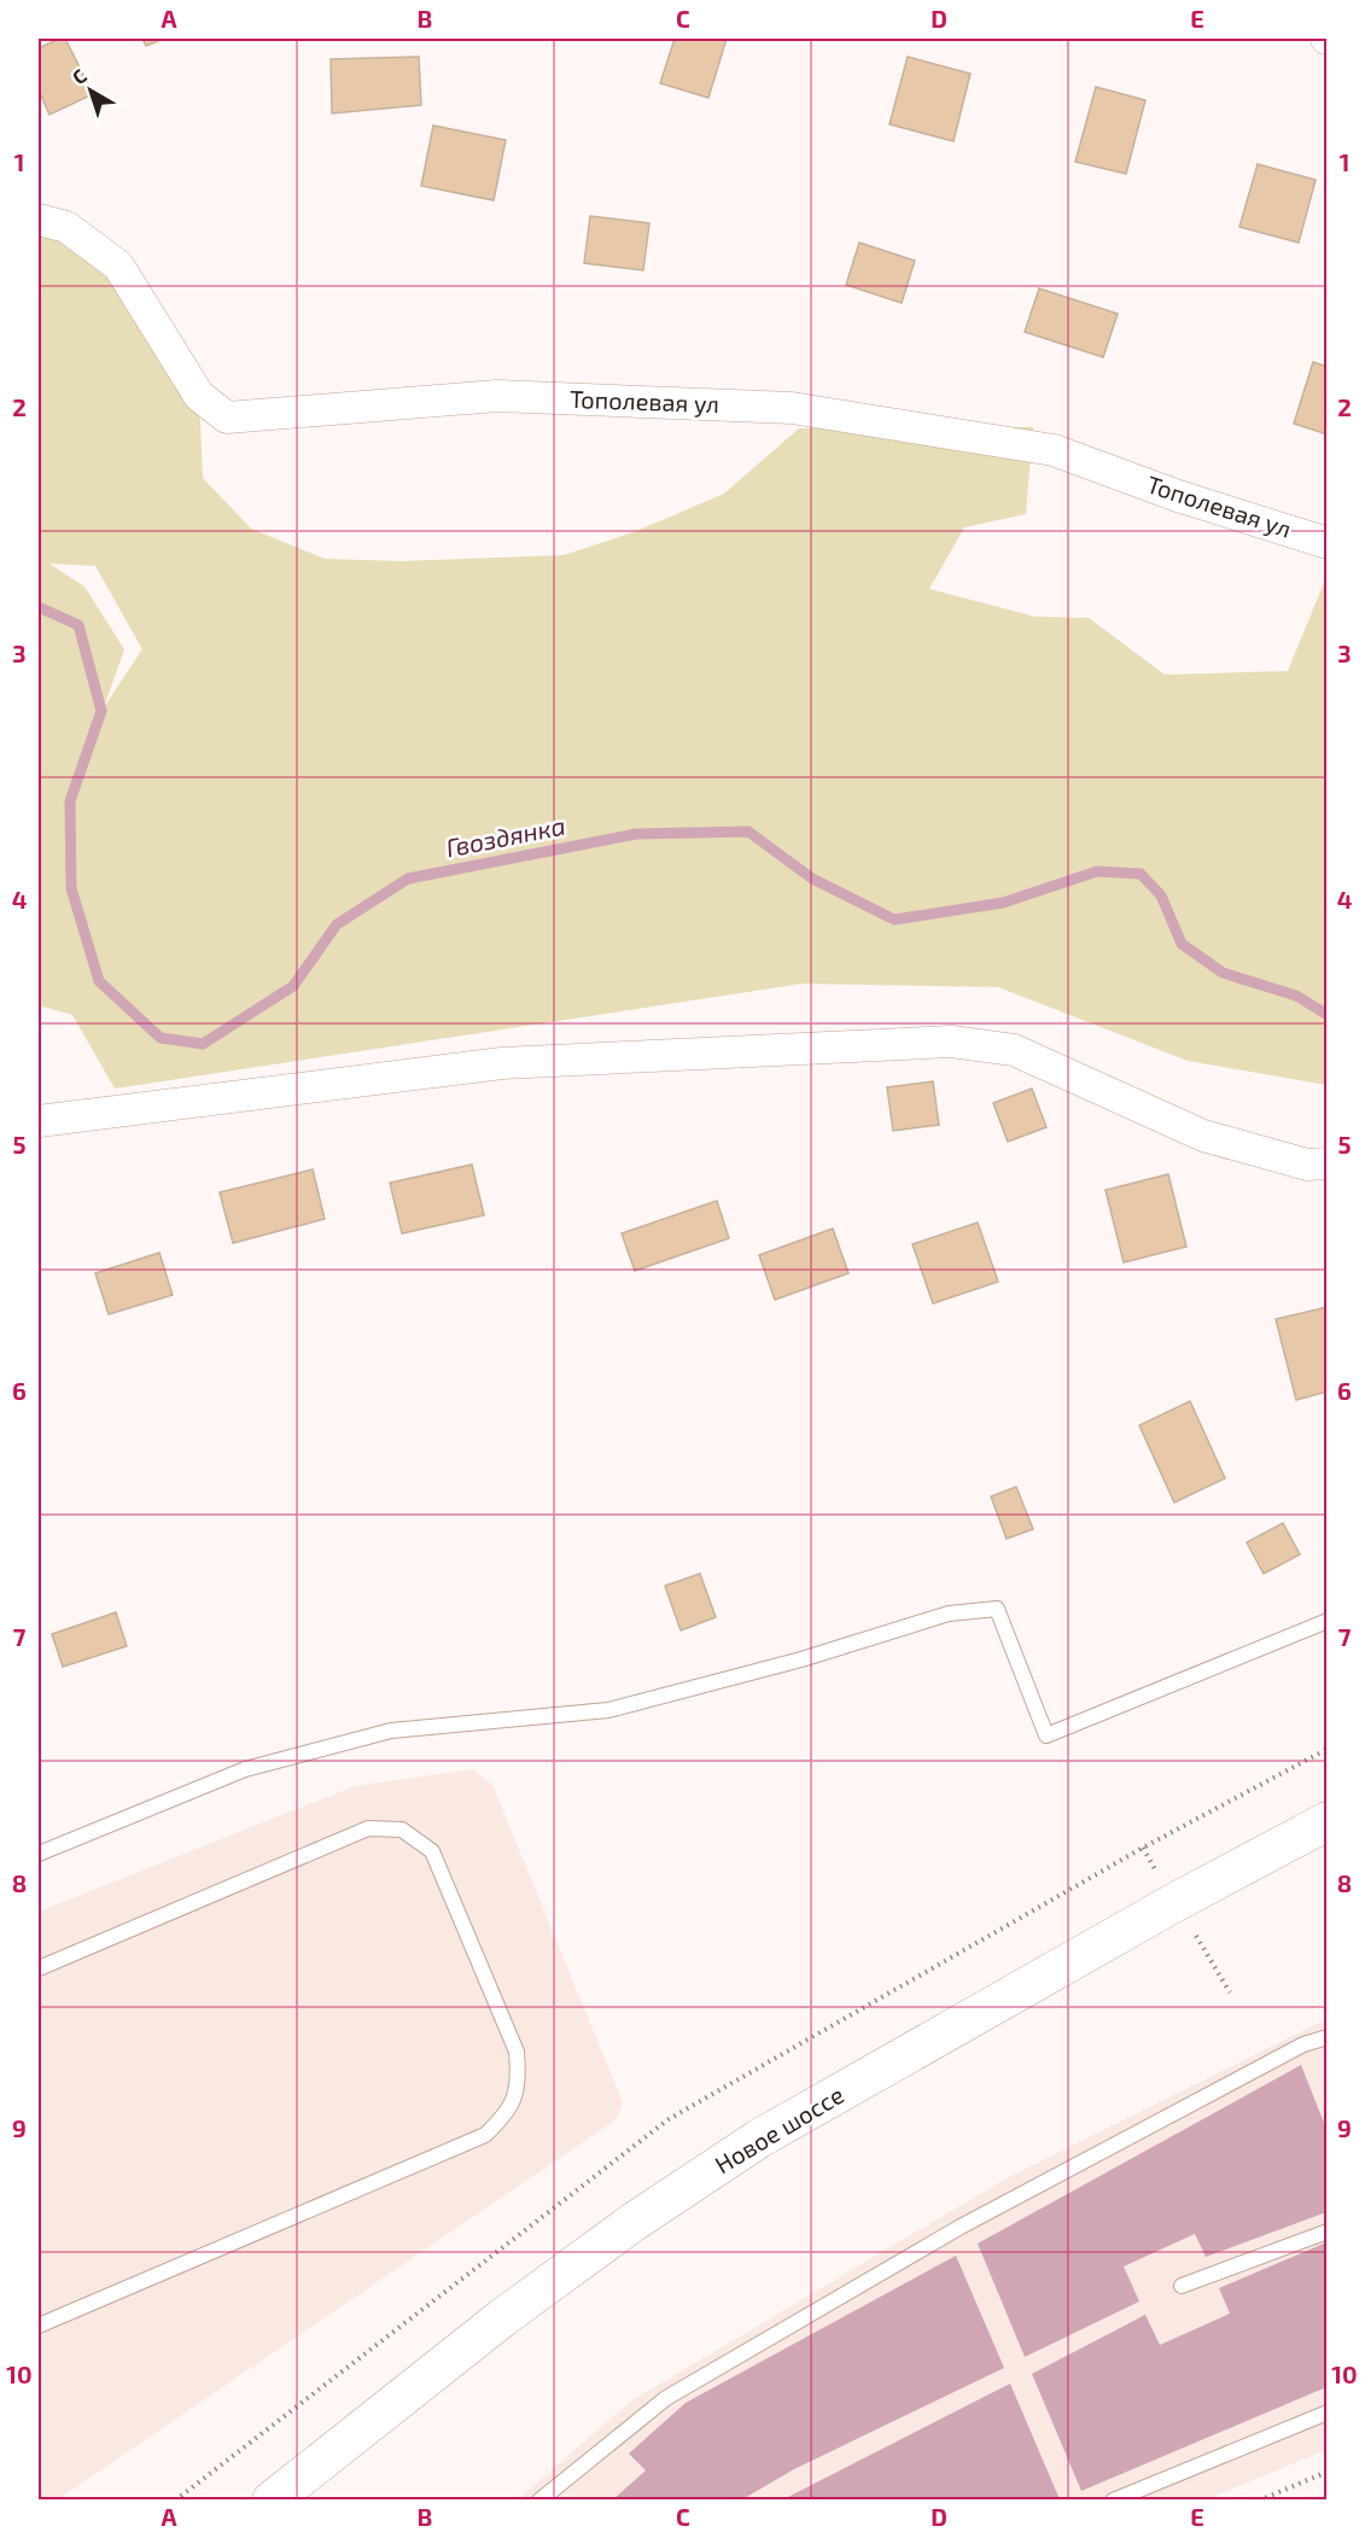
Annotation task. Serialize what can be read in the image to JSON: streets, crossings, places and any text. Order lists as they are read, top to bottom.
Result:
{
  "streets": {
    "street": ["Тополевая ул", "Новое шоссе"]
  },
  "water": ["Гвоздянка"],
  "north": "top left",
  "grid": {
    "columns": [
      "A",
      "B",
      "C",
      "D",
      "E"
    ],
    "rows": [
      "1",
      "2",
      "3",
      "4",
      "5",
      "6",
      "7",
      "8",
      "9",
      "10"
    ]
  }
}
